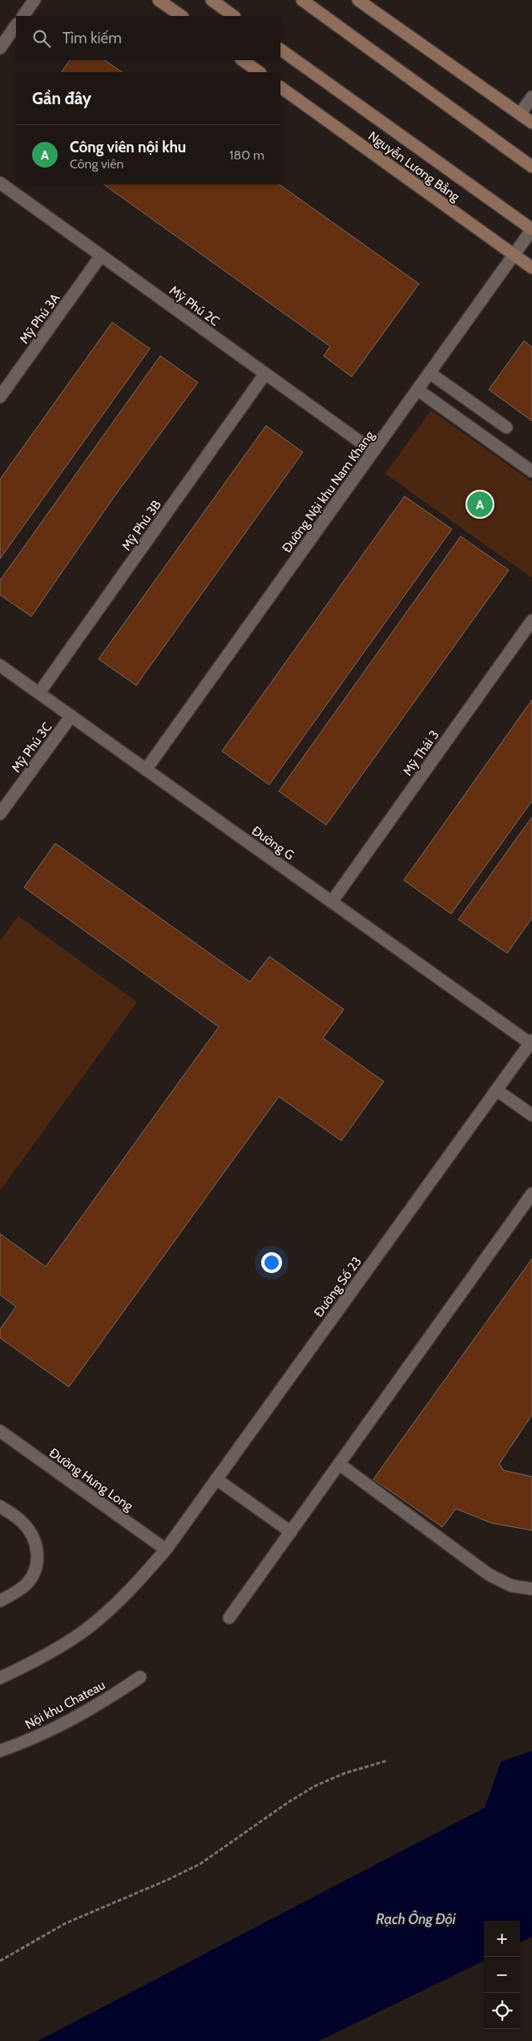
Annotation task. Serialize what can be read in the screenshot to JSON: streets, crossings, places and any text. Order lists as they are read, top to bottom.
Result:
{
  "streets": {
    "main road": ["Nguyễn Lương Bằng"],
    "street": [
      "Mỹ Phú 2C",
      "Mỹ Phú 3A",
      "Đường Nội khu Nam Khang",
      "Mỹ Phú 3B",
      "Mỹ Phú 3C",
      "Mỹ Thái 3",
      "Đường G",
      "Đường Số 23",
      "Đường Hưng Long",
      "Nội khu Chateau"
    ]
  },
  "crossings": [
    ["Nguyễn Lương Bằng", "Đường Nội khu Nam Khang"],
    ["Mỹ Phú 2C", "Mỹ Phú 3A"],
    ["Mỹ Phú 2C", "Đường Nội khu Nam Khang"],
    ["Mỹ Phú 2C", "Mỹ Phú 3B"],
    ["Đường Nội khu Nam Khang", "Đường G"],
    ["Mỹ Phú 3B", "Đường G"],
    ["Mỹ Phú 3C", "Đường G"],
    ["Mỹ Thái 3", "Đường G"],
    ["Đường G", "Đường Số 23"],
    ["Đường Số 23", "Đường Hưng Long"]
  ],
  "water": ["Rạch Ông Đội"],
  "page": {
    "search": "Tìm kiếm",
    "heading": "Gần đây",
    "list": [
      {
        "mark": "A",
        "name": "Công viên nội khu",
        "note": "Công viên",
        "value": "180 m"
      }
    ],
    "pins": "A",
    "map_buttons": ["+", "−"]
  }
}
